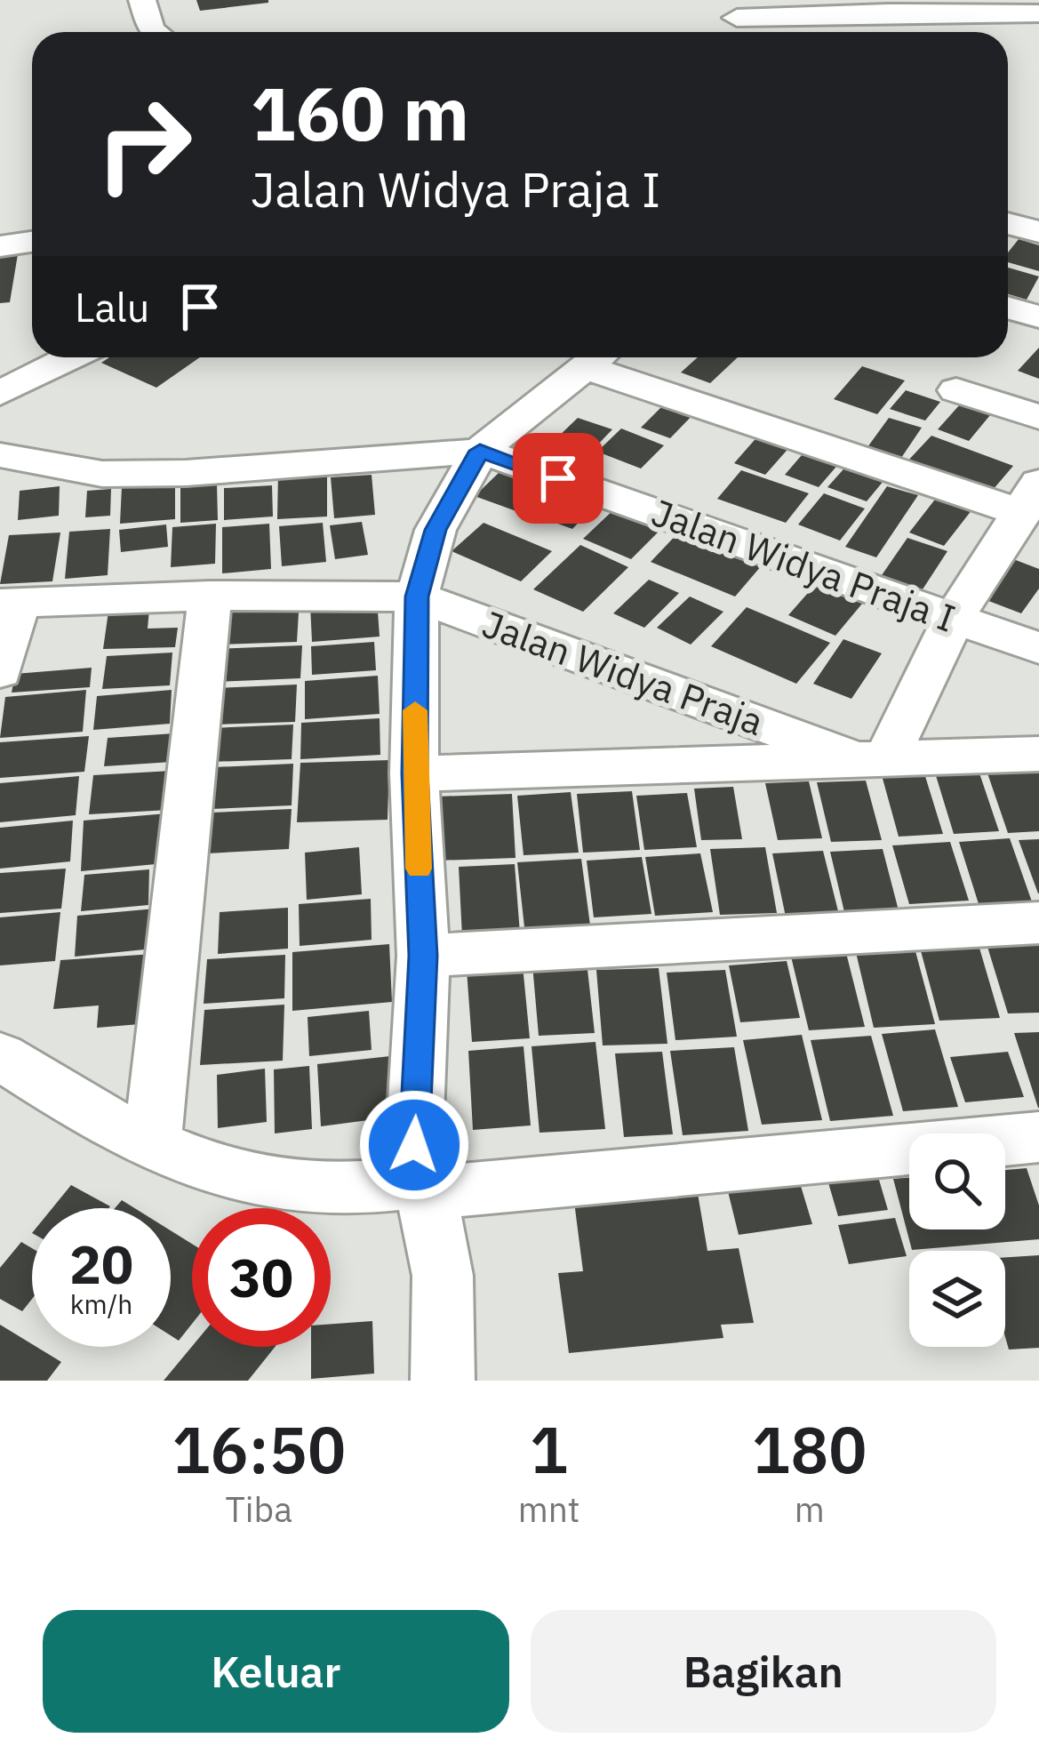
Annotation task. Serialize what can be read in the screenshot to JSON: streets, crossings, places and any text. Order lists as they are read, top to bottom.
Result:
{
  "streets": {
    "street": ["Jalan Widya Praja I", "Jalan Widya Praja"]
  },
  "page": {
    "turn": ["160 m", "Jalan Widya Praja I"],
    "then": "Lalu",
    "speed": "20 km/h",
    "limit": "30",
    "eta": [
      "16:50",
      "Tiba",
      "1",
      "mnt",
      "180",
      "m"
    ],
    "buttons": ["Keluar", "Bagikan"]
  }
}
